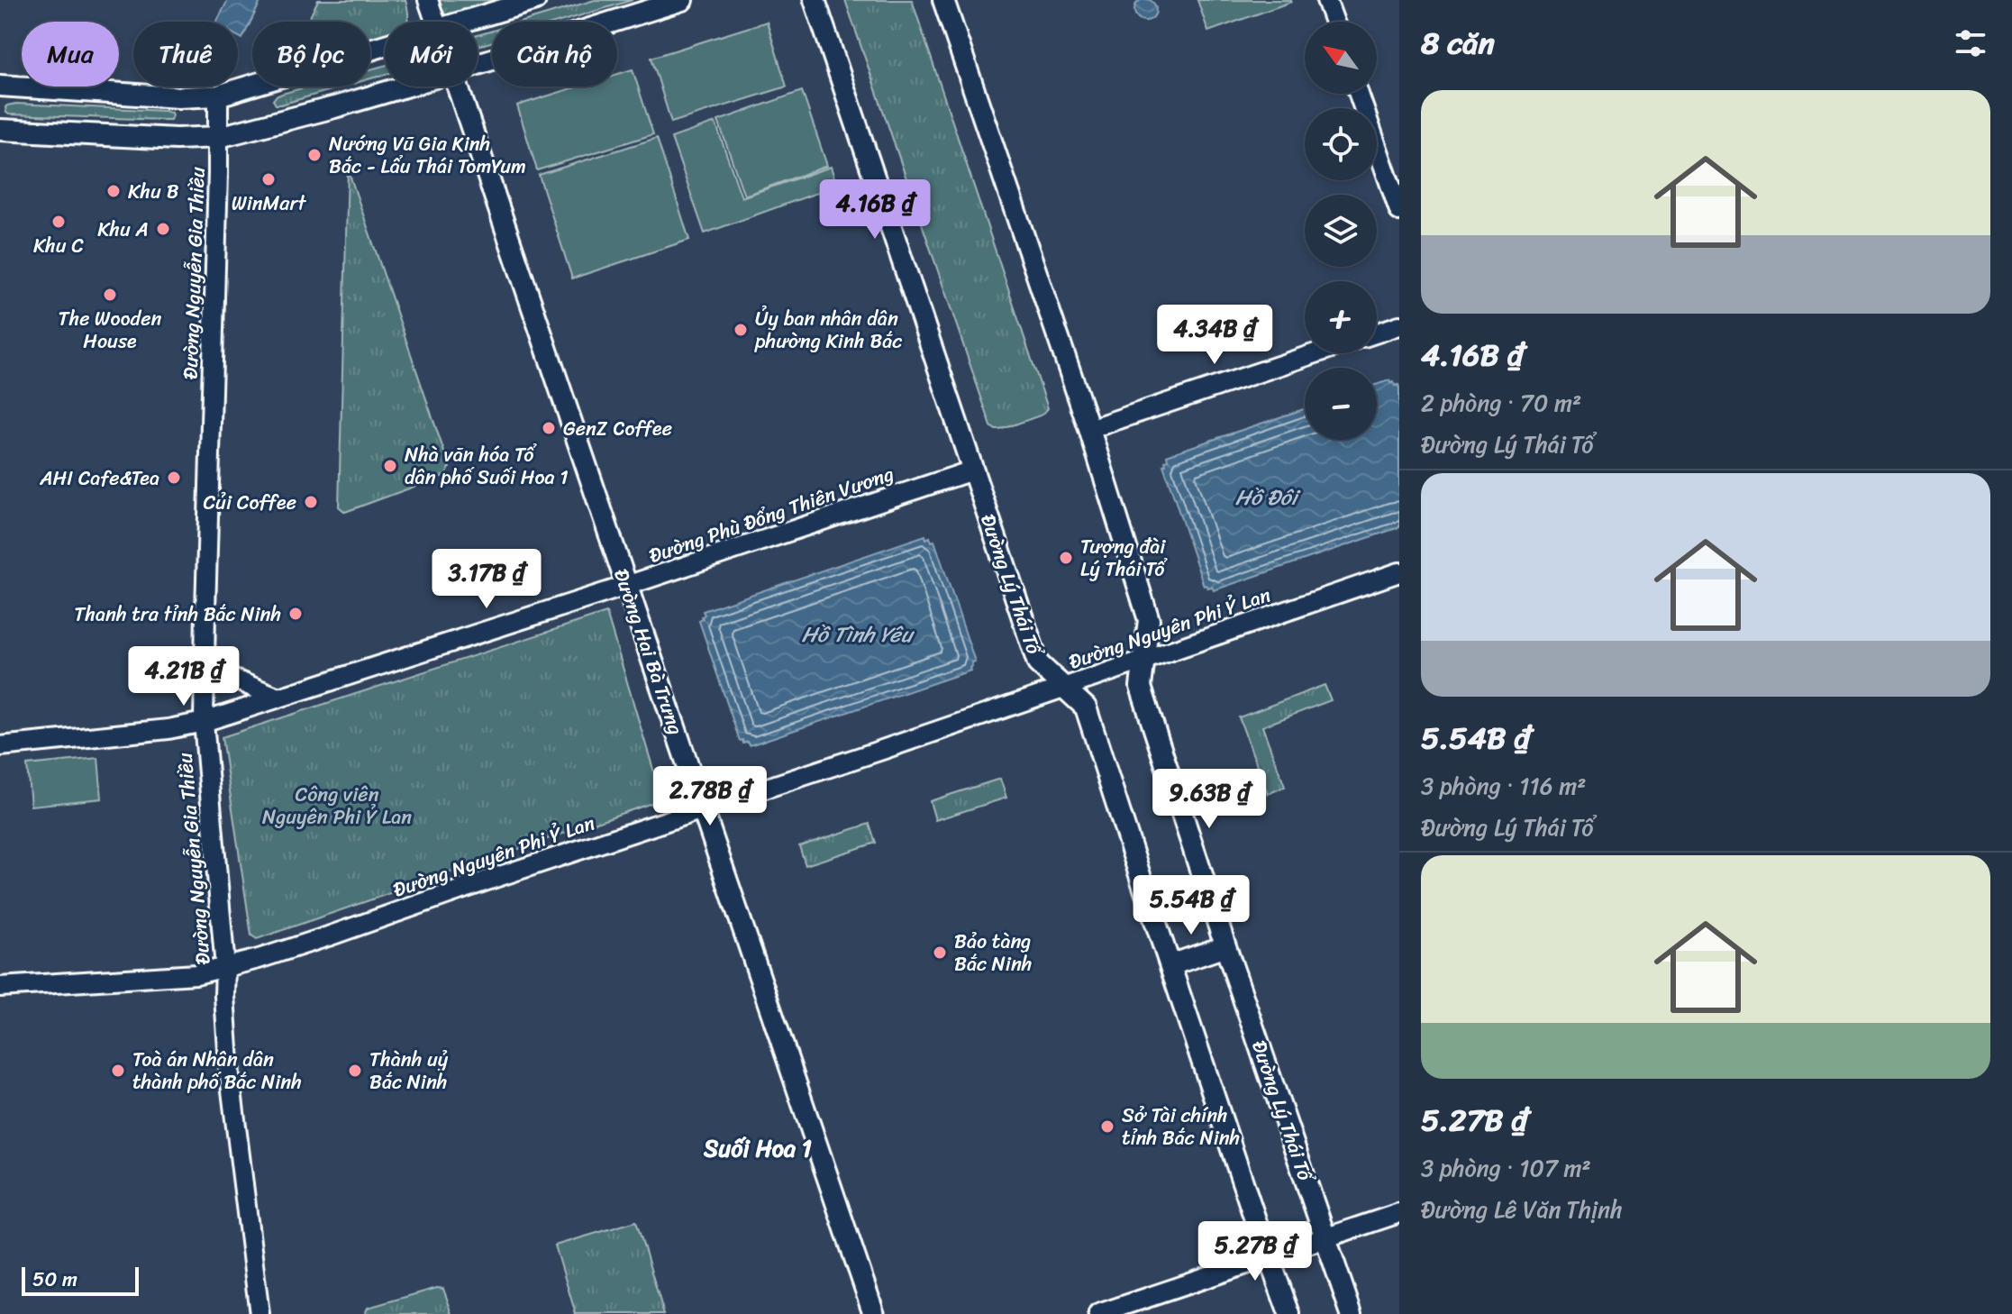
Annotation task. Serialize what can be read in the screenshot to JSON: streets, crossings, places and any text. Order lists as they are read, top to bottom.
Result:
{
  "streets": {
    "main road": ["Đường Lý Thái Tổ", "Đường Hai Bà Trưng"],
    "street": ["Đường Nguyễn Gia Thiều", "Đường Phù Đổng Thiên Vương", "Đường Nguyên Phi Ỷ Lan"]
  },
  "crossings": [
    ["Đường Nguyễn Gia Thiều", "Đường Phù Đổng Thiên Vương"],
    ["Đường Nguyễn Gia Thiều", "Đường Nguyên Phi Ỷ Lan"],
    ["Đường Phù Đổng Thiên Vương", "Đường Lý Thái Tổ"],
    ["Đường Phù Đổng Thiên Vương", "Đường Hai Bà Trưng"],
    ["Đường Lý Thái Tổ", "Đường Nguyên Phi Ỷ Lan"],
    ["Đường Nguyên Phi Ỷ Lan", "Đường Hai Bà Trưng"]
  ],
  "districts": ["Suối Hoa 1"],
  "water": ["Hồ Đôi", "Hồ Tình Yêu"],
  "parks": ["Công viên Nguyên Phi Ỷ Lan"],
  "places": [
    "Nướng Vũ Gia Kinh Bắc - Lẩu Thái TomYum",
    "WinMart",
    "Khu B",
    "Khu C",
    "Khu A",
    "The Wooden House",
    "Ủy ban nhân dân phường Kinh Bắc",
    "GenZ Coffee",
    "Nhà văn hóa Tổ dân phố Suối Hoa 1",
    "AHI Cafe&Tea",
    "Củi Coffee",
    "Tượng đài Lý Thái Tổ",
    "Thanh tra tỉnh Bắc Ninh",
    "Bảo tàng Bắc Ninh",
    "Toà án Nhân dân thành phố Bắc Ninh",
    "Thành uỷ Bắc Ninh",
    "Sở Tài chính tỉnh Bắc Ninh"
  ],
  "scale_bar": "50 m",
  "north": "top left",
  "page": {
    "heading": "8 căn",
    "map_buttons": ["+", "−"],
    "chip": [
      "Mua",
      "Thuê",
      "Bộ lọc",
      "Mới",
      "Căn hộ"
    ],
    "list": [
      {
        "name": "4.16B ₫",
        "note": "2 phòng · 70 m² · Đường Lý Thái Tổ"
      },
      {
        "name": "5.54B ₫",
        "note": "3 phòng · 116 m² · Đường Lý Thái Tổ"
      },
      {
        "name": "5.27B ₫",
        "note": "3 phòng · 107 m² · Đường Lê Văn Thịnh"
      }
    ],
    "price": [
      "4.16B ₫",
      "4.34B ₫",
      "3.17B ₫",
      "4.21B ₫",
      "2.78B ₫",
      "9.63B ₫",
      "5.54B ₫",
      "5.27B ₫"
    ],
    "scale": "50 m"
  }
}
